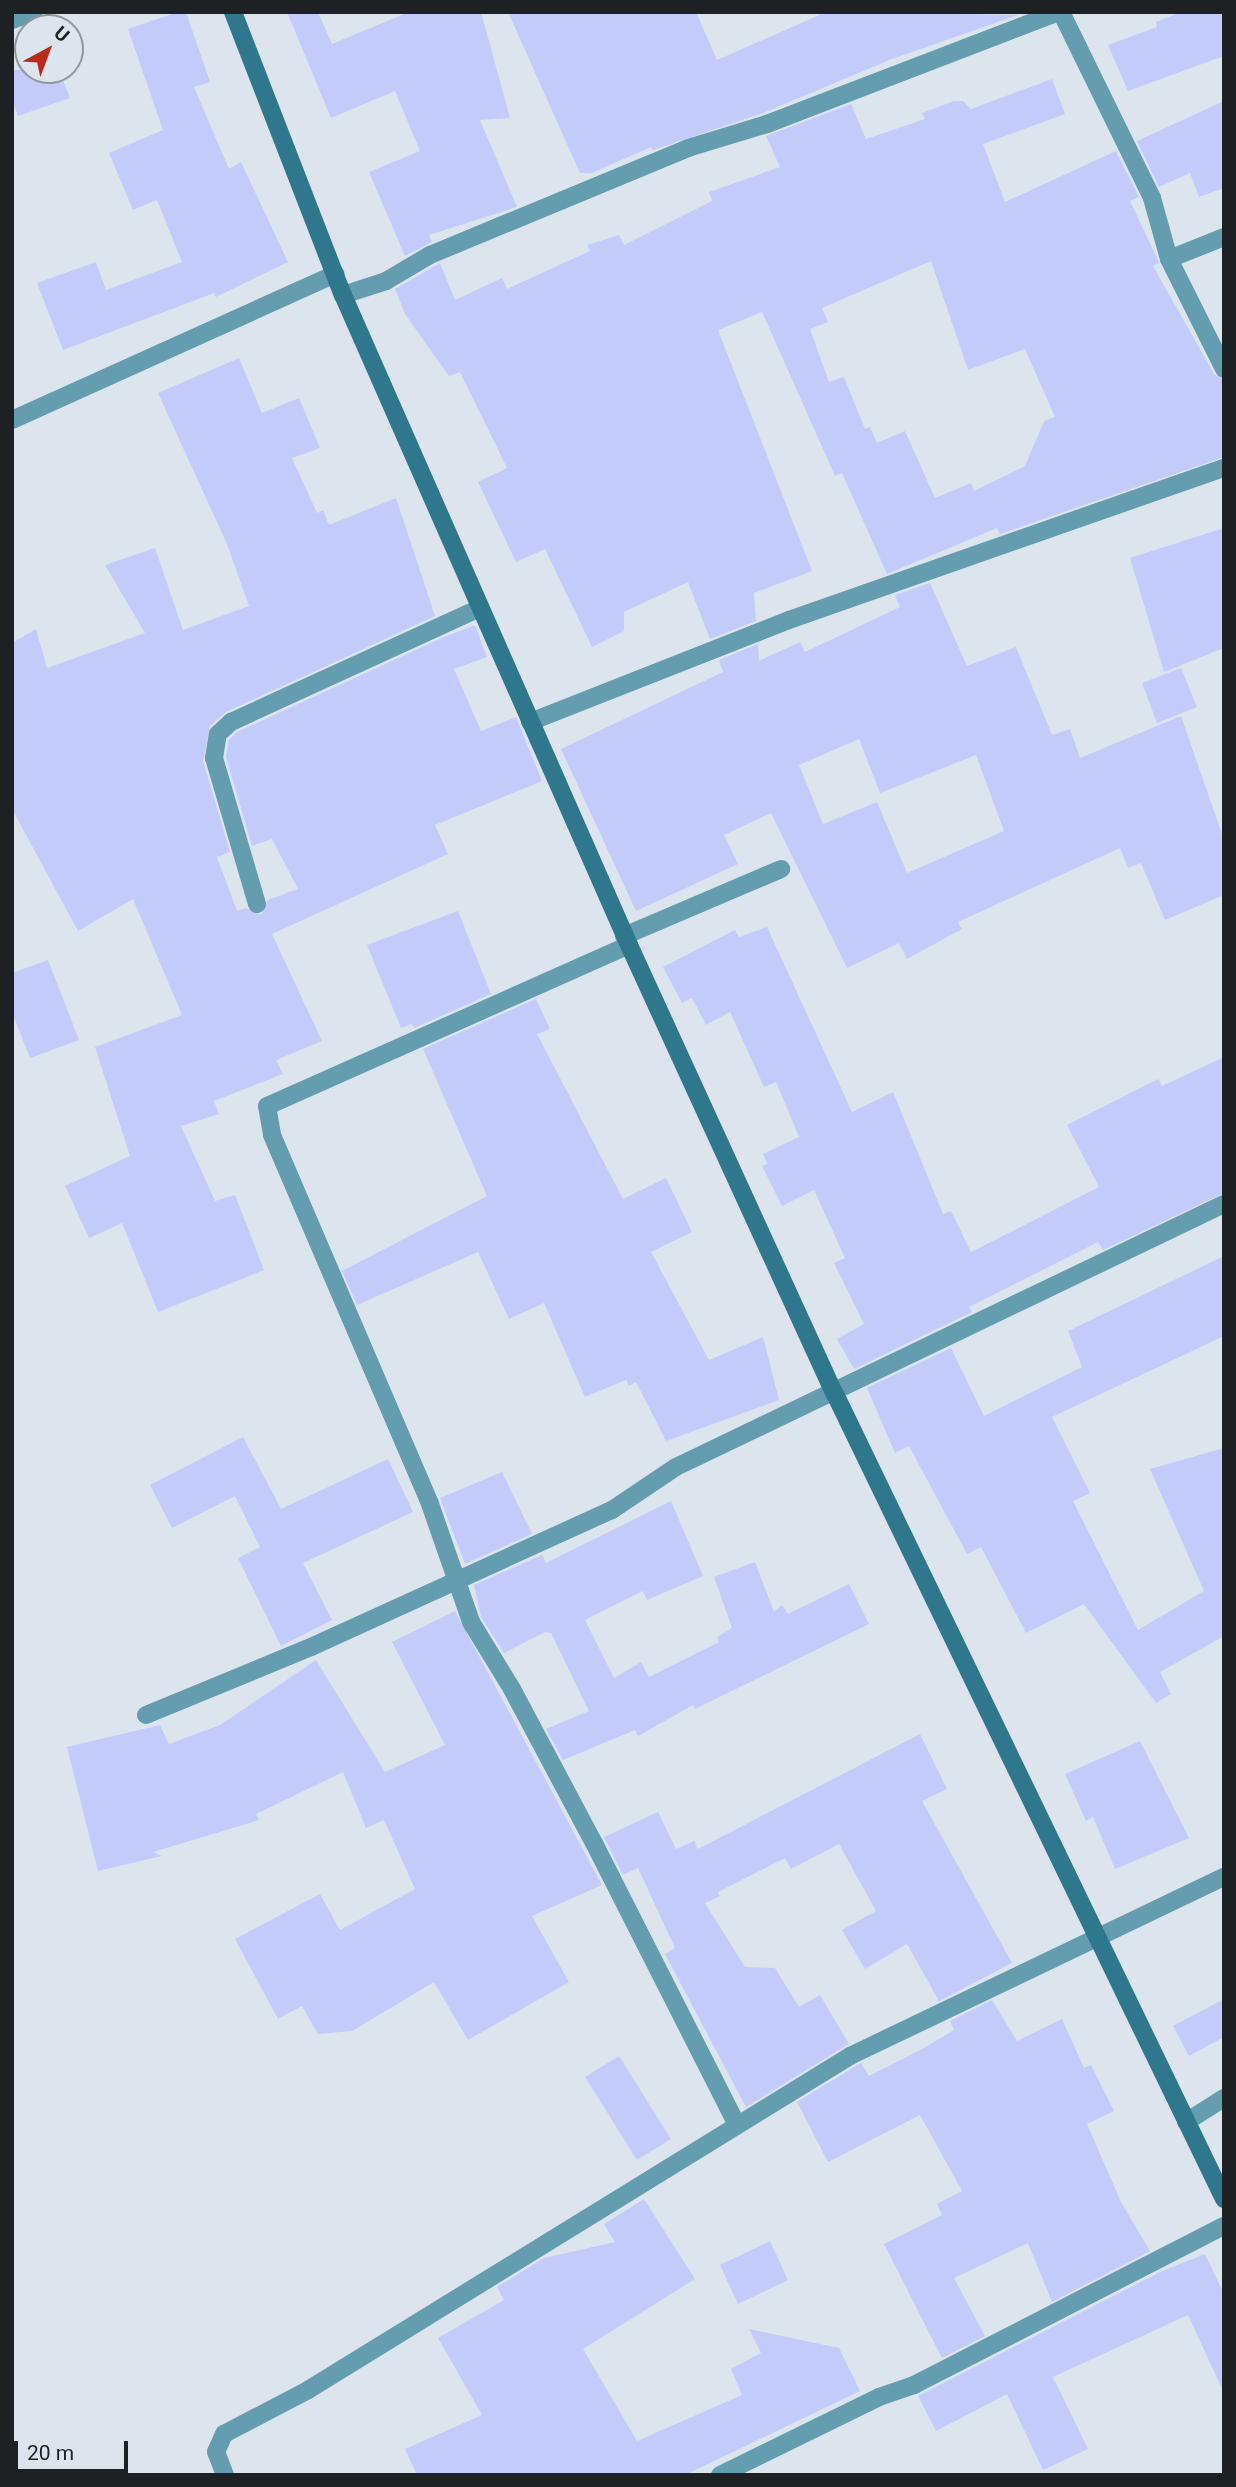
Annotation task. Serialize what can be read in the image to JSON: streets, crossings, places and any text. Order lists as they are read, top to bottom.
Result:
{
  "scale_bar": "20 m",
  "north": "top right"
}
